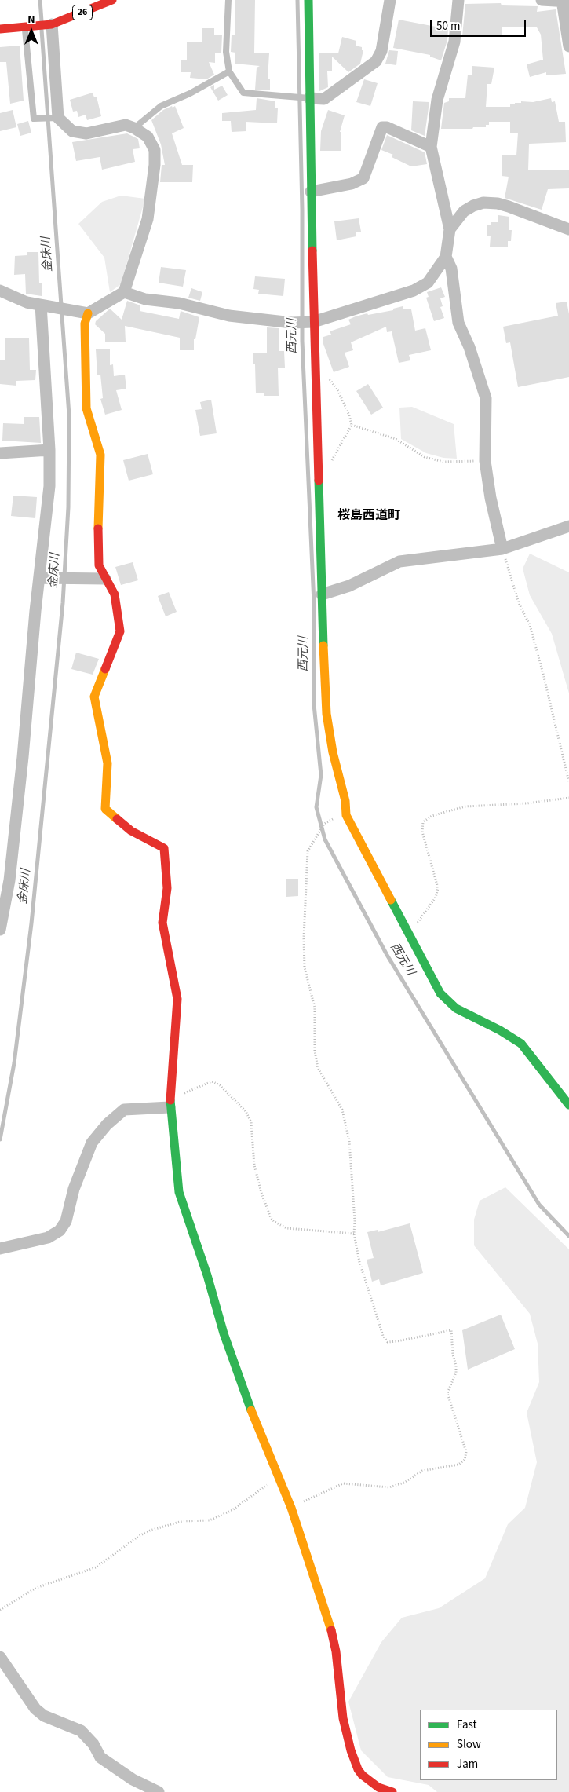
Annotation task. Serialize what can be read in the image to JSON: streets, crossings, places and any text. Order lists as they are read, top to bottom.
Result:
{
  "streets": {
    "street": ["26"]
  },
  "districts": ["桜島西道町"],
  "water": ["金床川", "西元川"],
  "legend": ["Fast", "Slow", "Jam"],
  "scale_bar": "50 m",
  "north": "top"
}
